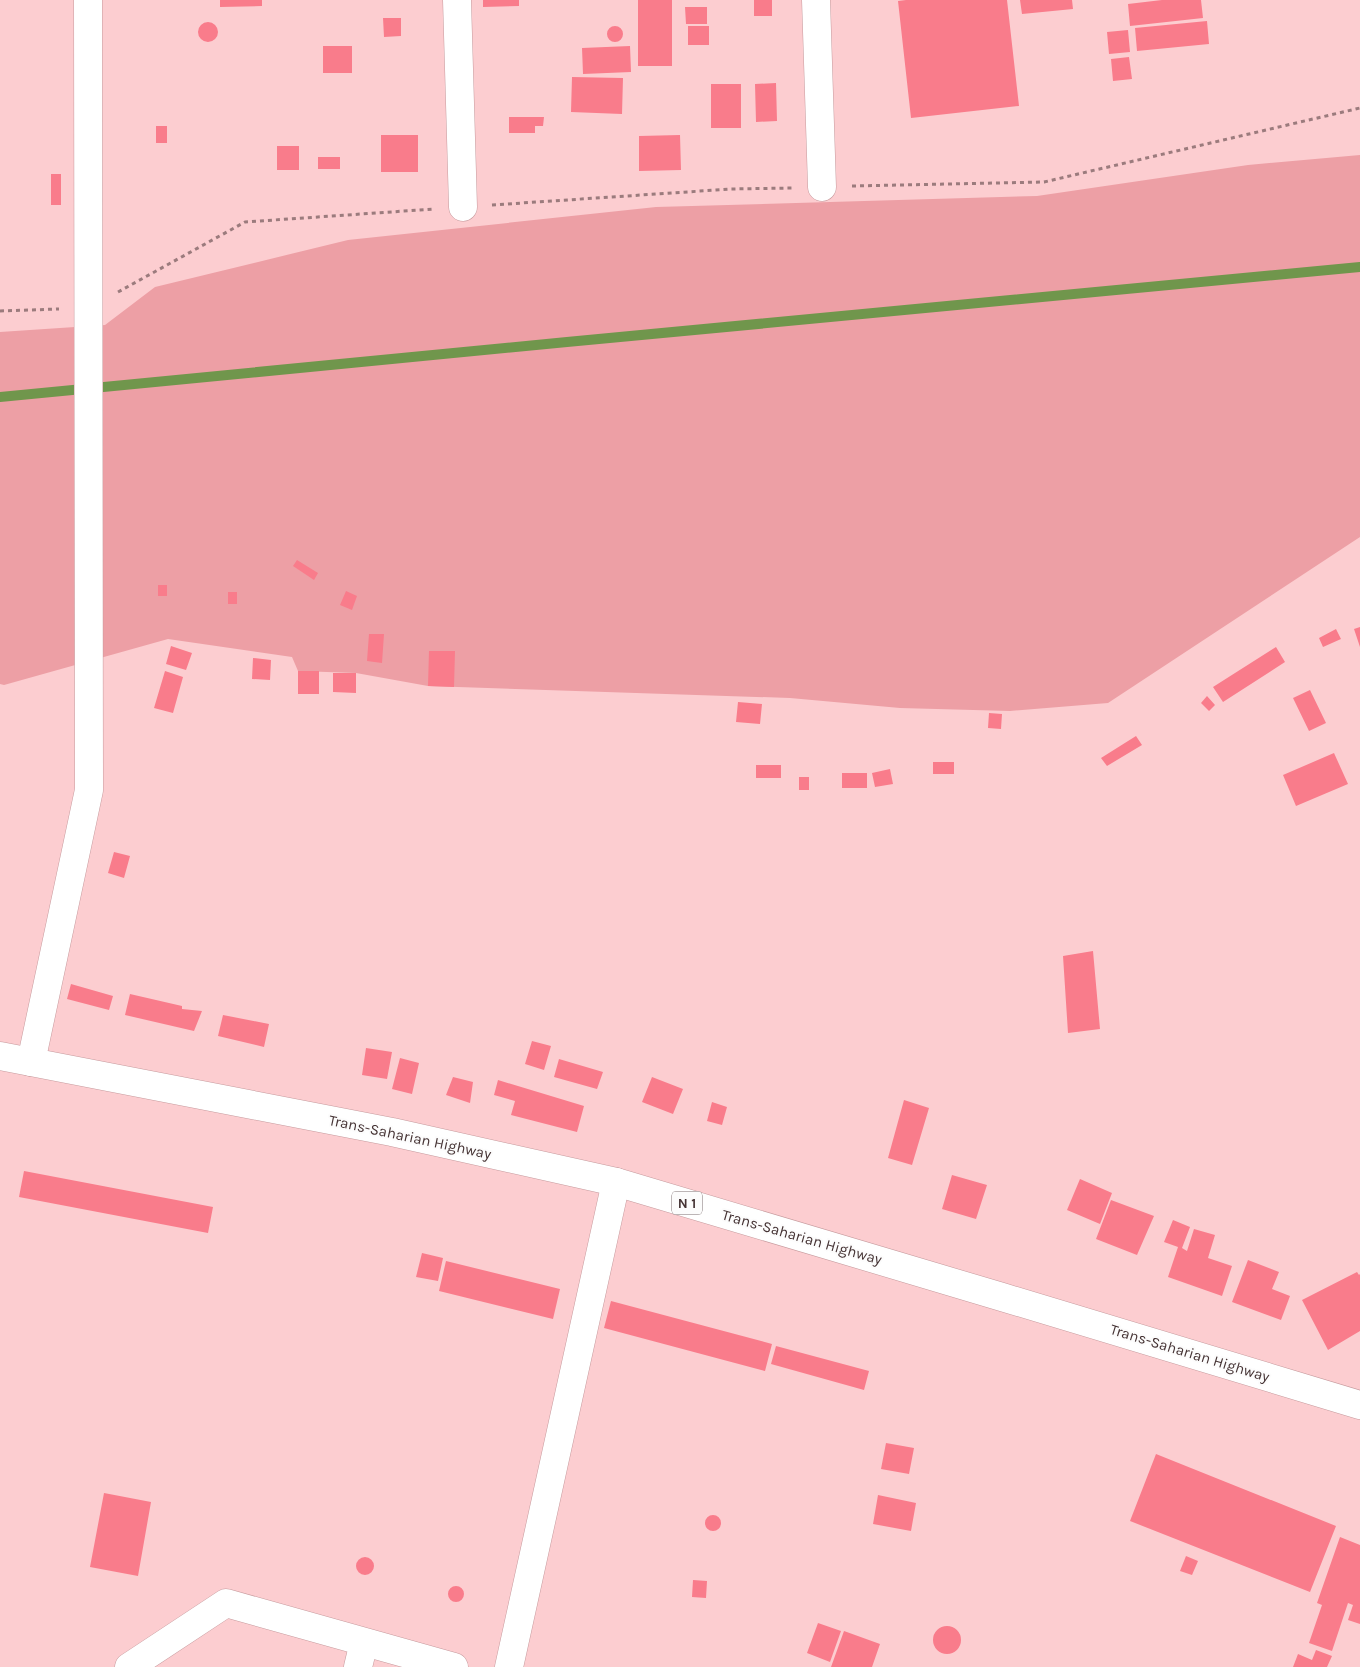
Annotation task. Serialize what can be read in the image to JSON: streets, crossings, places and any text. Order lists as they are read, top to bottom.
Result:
{
  "streets": {
    "main road": ["Trans-Saharian Highway", "N 1"]
  }
}
